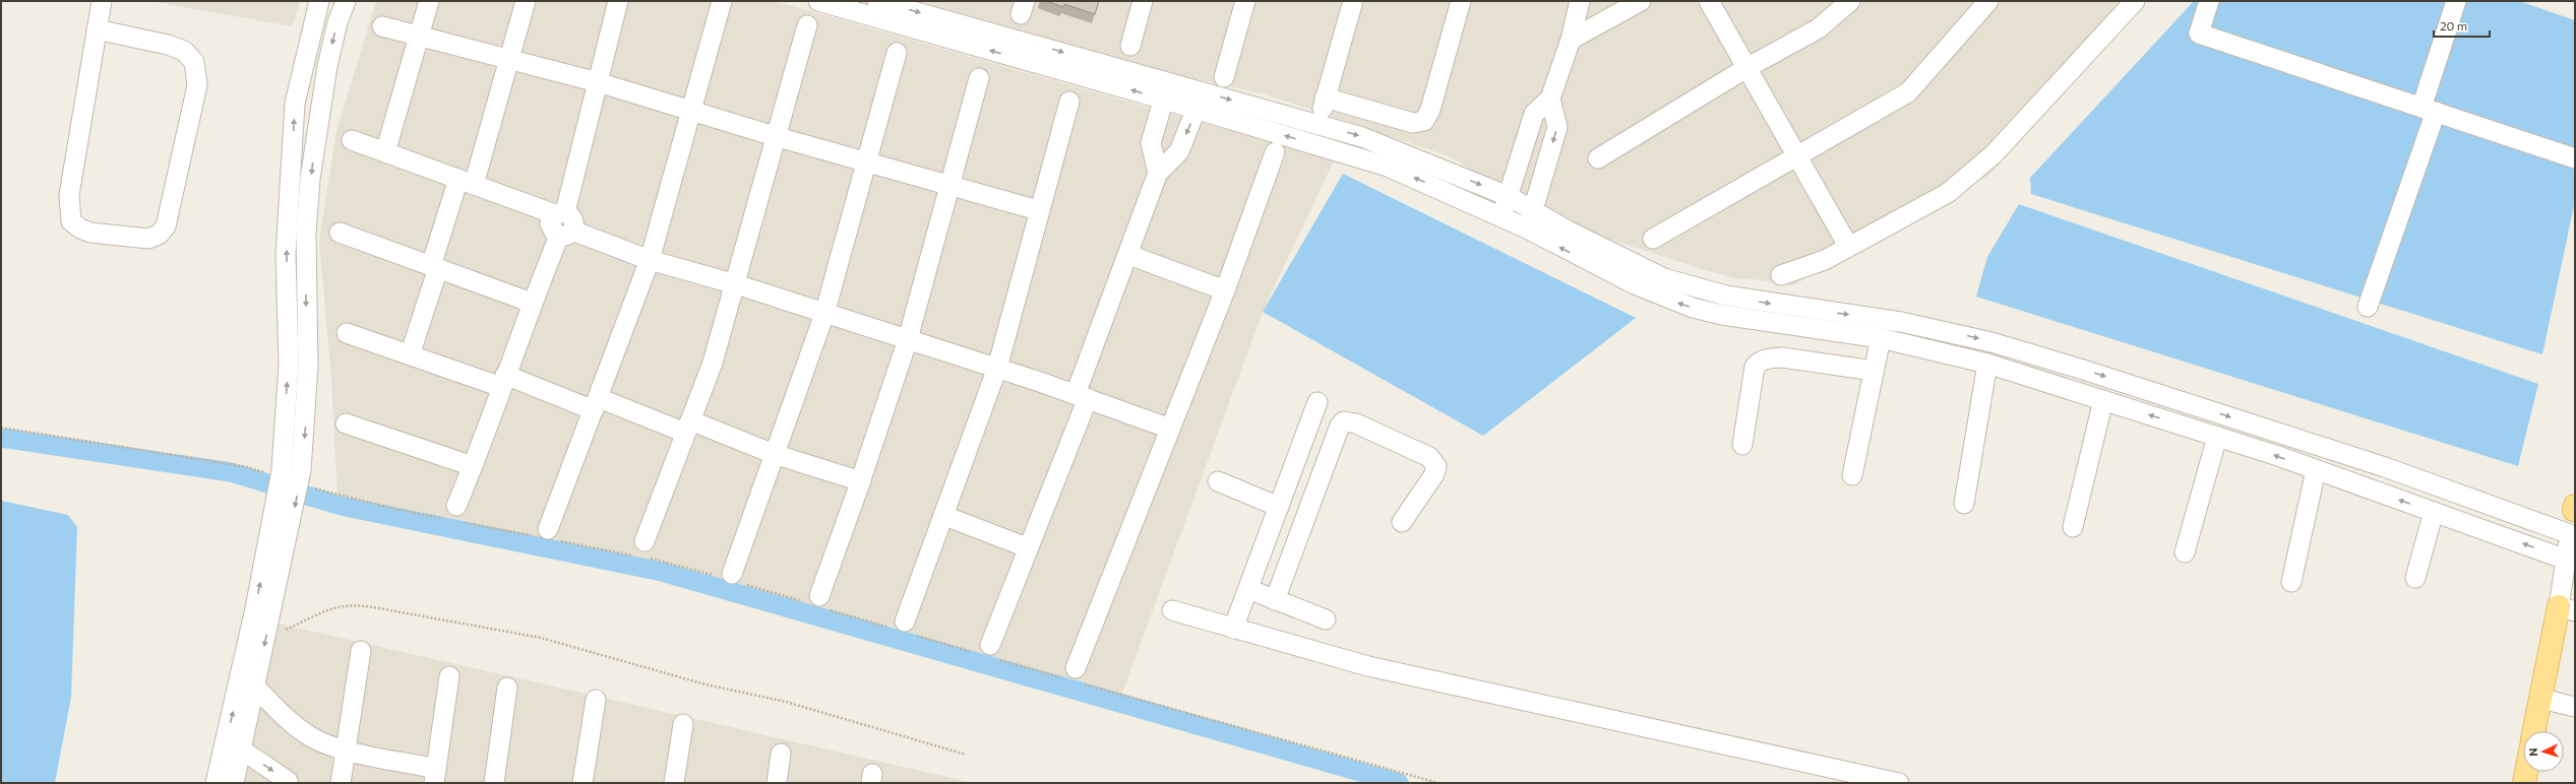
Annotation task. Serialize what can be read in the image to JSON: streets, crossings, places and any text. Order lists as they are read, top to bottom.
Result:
{
  "scale_bar": "20 m",
  "north": "left"
}
